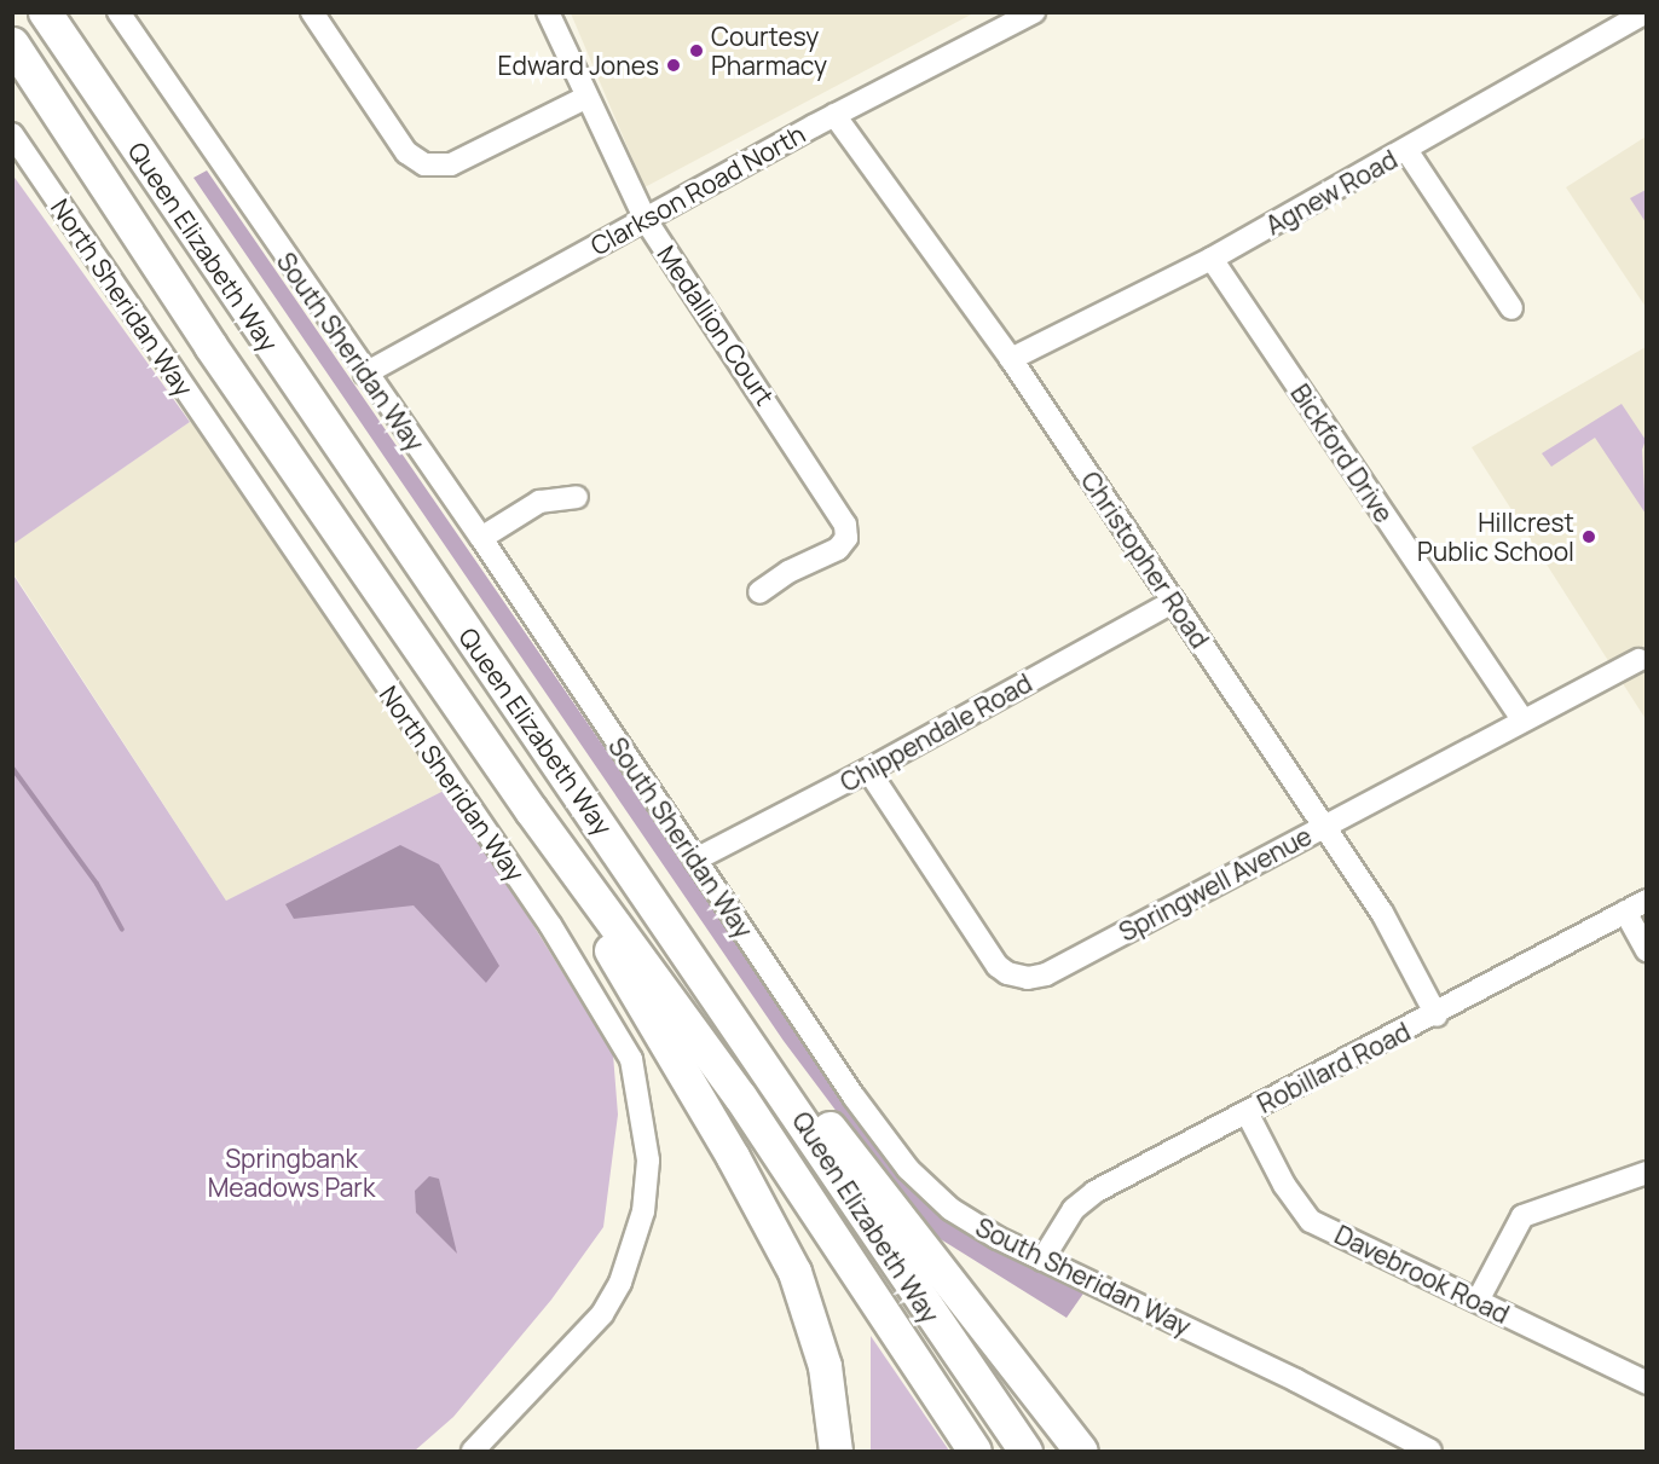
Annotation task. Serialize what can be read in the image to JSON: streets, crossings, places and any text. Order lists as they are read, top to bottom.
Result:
{
  "streets": {
    "highway": ["Queen Elizabeth Way"],
    "street": [
      "Clarkson Road North",
      "Agnew Road",
      "North Sheridan Way",
      "Medallion Court",
      "South Sheridan Way",
      "Bickford Drive",
      "Christopher Road",
      "Chippendale Road",
      "Springwell Avenue",
      "Robillard Road",
      "Davebrook Road"
    ]
  },
  "crossings": [
    ["Clarkson Road North", "Medallion Court"],
    ["Clarkson Road North", "South Sheridan Way"],
    ["Clarkson Road North", "Christopher Road"],
    ["Agnew Road", "Bickford Drive"],
    ["Agnew Road", "Christopher Road"],
    ["South Sheridan Way", "Chippendale Road"],
    ["South Sheridan Way", "Robillard Road"],
    ["Bickford Drive", "Springwell Avenue"],
    ["Christopher Road", "Chippendale Road"],
    ["Christopher Road", "Springwell Avenue"],
    ["Christopher Road", "Robillard Road"],
    ["Chippendale Road", "Springwell Avenue"],
    ["Robillard Road", "Davebrook Road"]
  ],
  "parks": ["Springbank Meadows Park"],
  "places": ["Courtesy Pharmacy", "Edward Jones", "Hillcrest Public School"]
}
